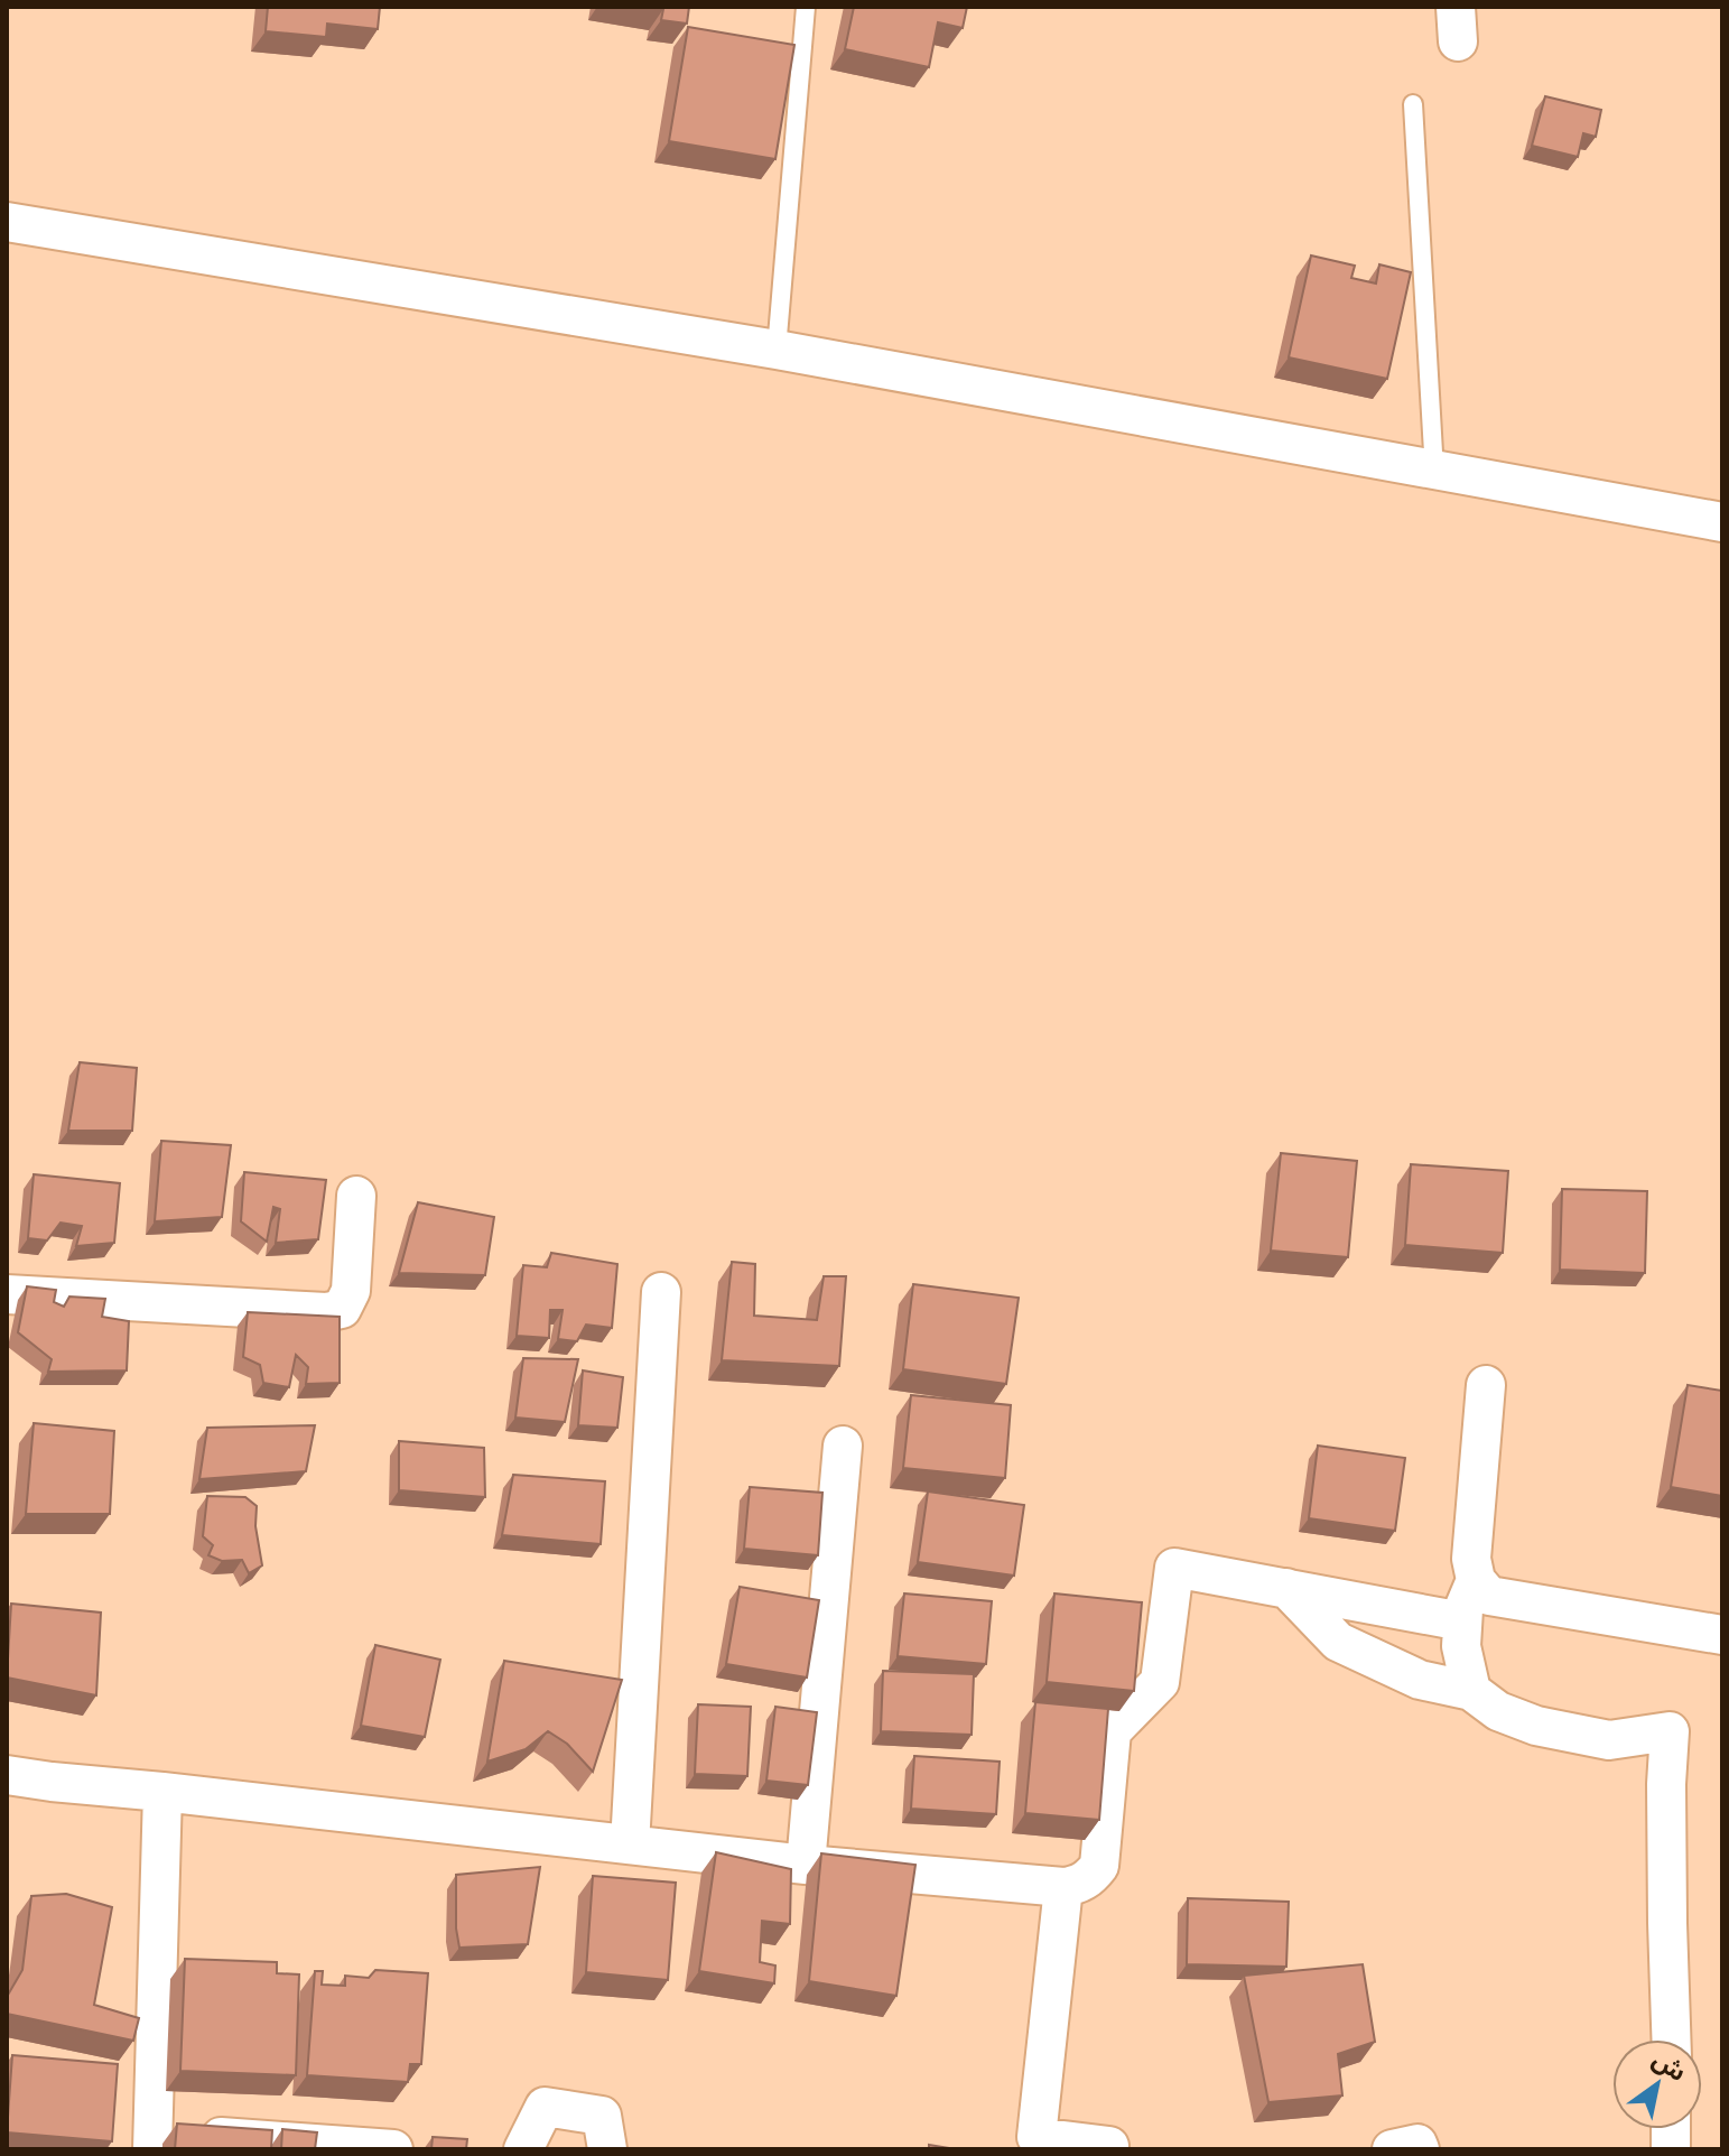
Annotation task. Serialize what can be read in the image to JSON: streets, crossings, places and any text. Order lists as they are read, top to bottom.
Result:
{
  "north": "top right"
}
